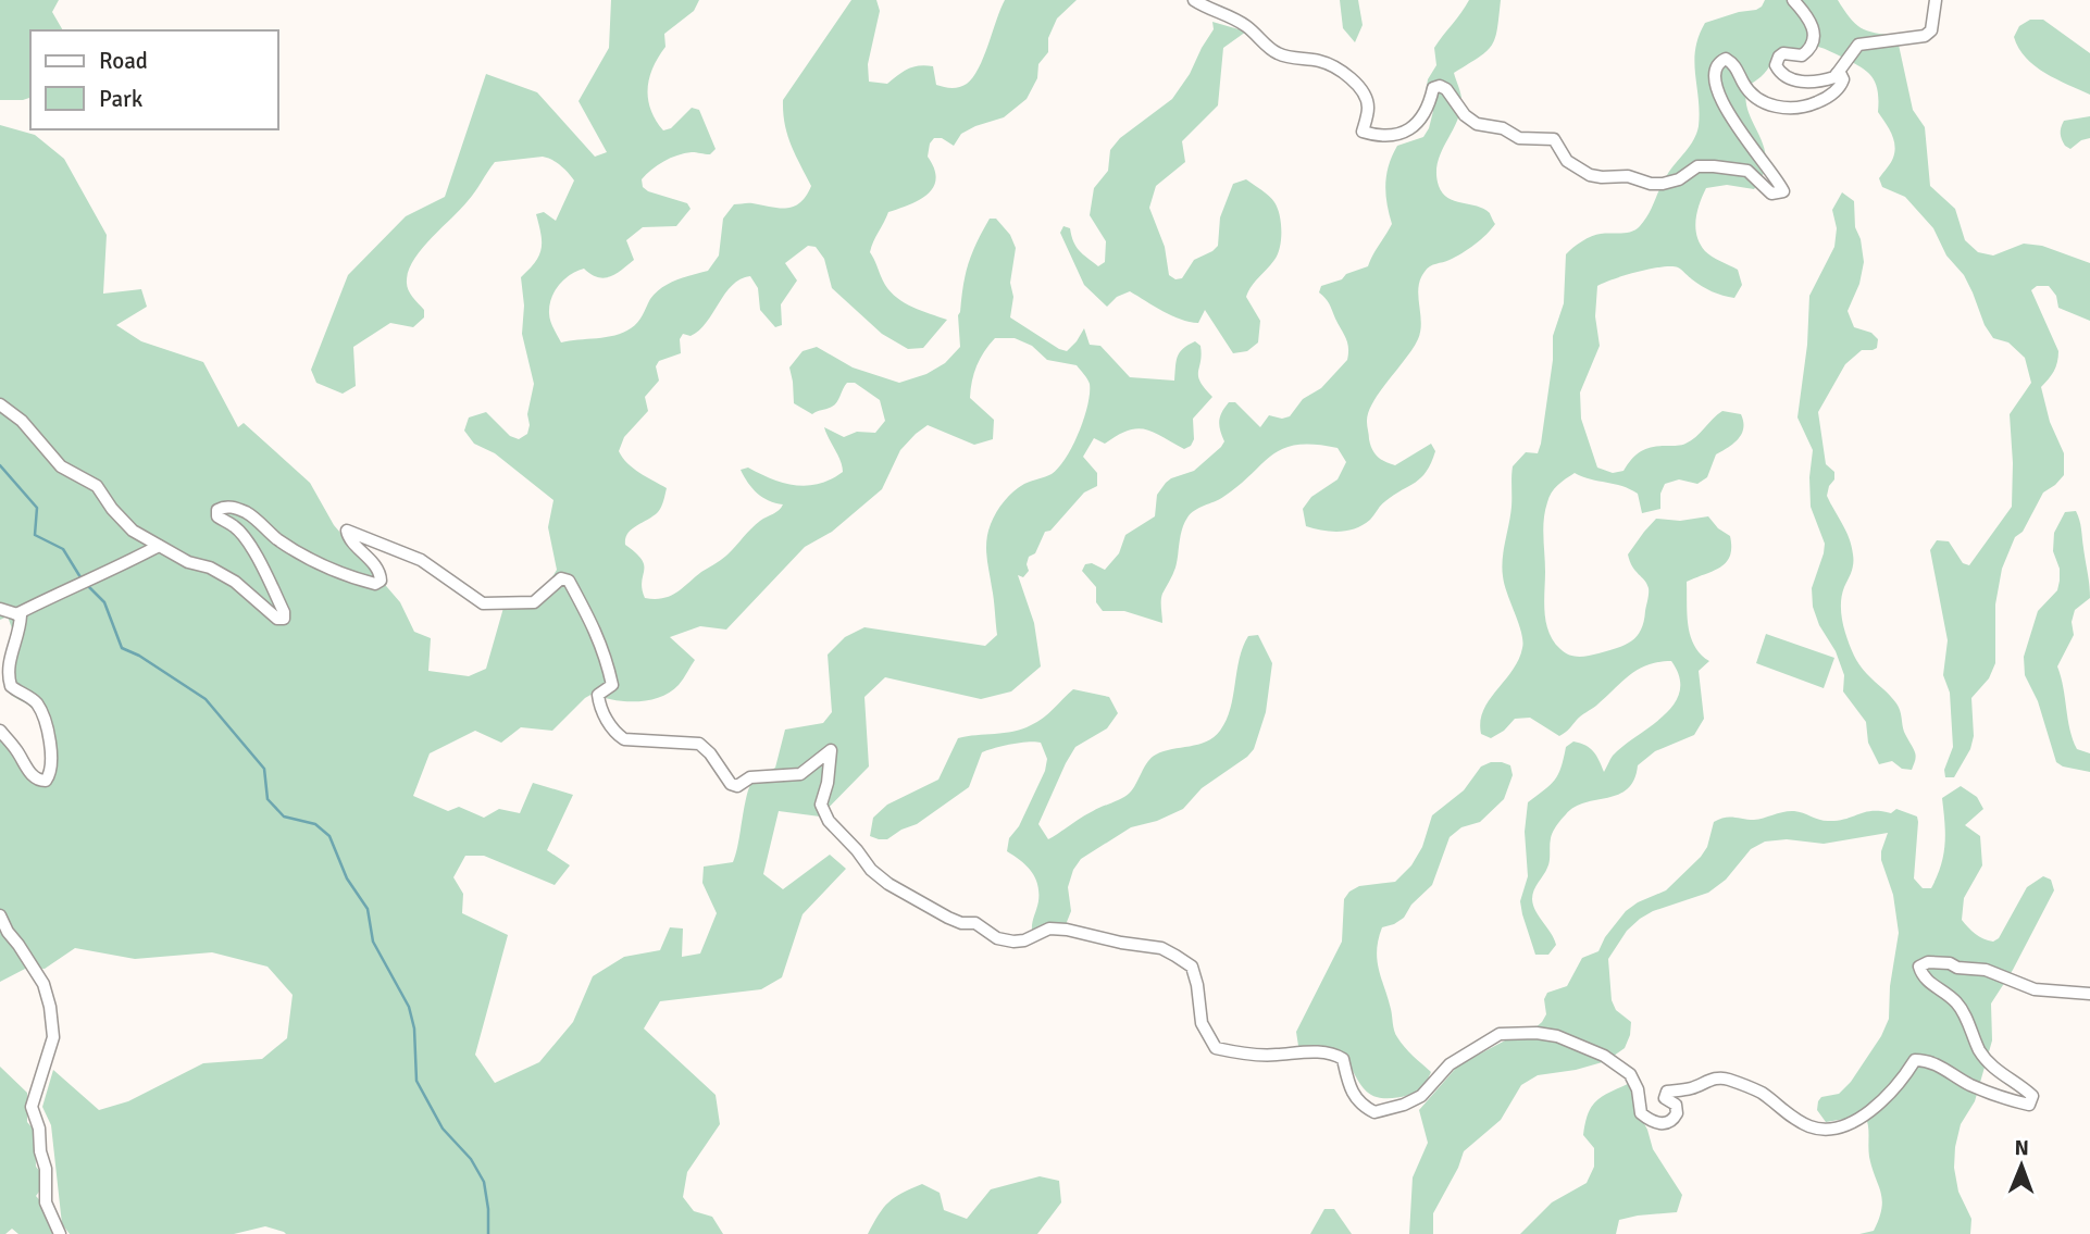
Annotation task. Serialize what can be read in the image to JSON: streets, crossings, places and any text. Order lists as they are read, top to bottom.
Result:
{
  "legend": ["Road", "Park"],
  "north": "top"
}
